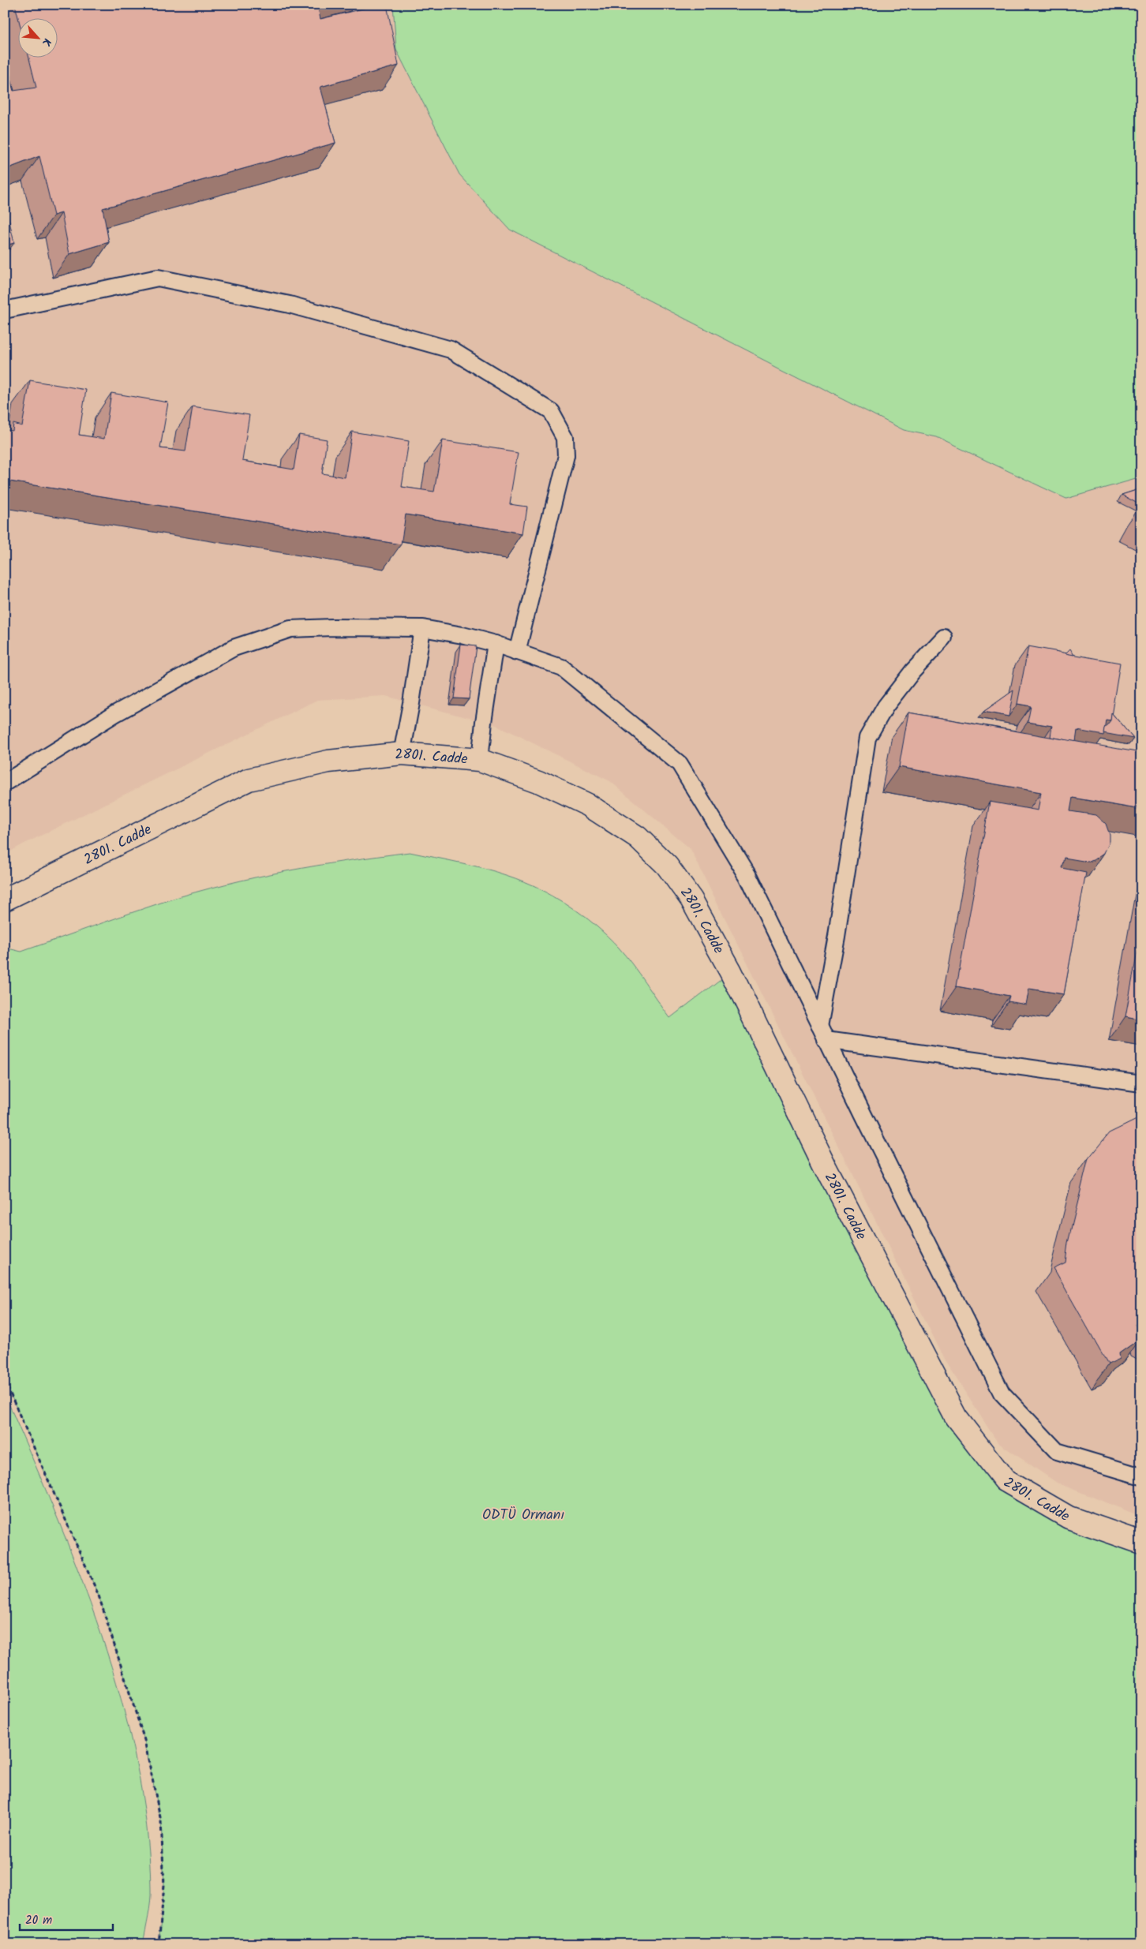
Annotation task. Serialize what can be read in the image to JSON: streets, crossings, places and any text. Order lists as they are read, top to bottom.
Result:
{
  "streets": {
    "street": ["2801. Cadde"]
  },
  "parks": ["ODTÜ Ormanı"],
  "scale_bar": "20 m",
  "north": "bottom right"
}
